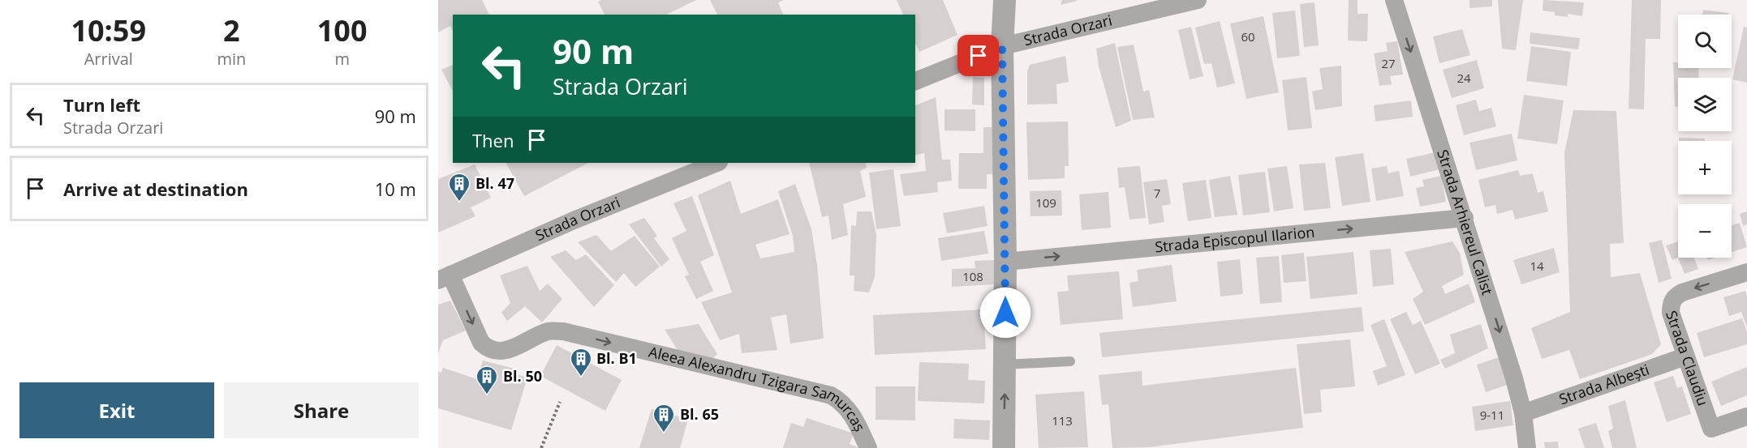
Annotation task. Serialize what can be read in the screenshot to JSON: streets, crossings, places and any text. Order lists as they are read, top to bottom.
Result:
{
  "streets": {
    "street": [
      "Strada Orzari",
      "Strada Arhiereul Calist",
      "Strada Episcopul Ilarion",
      "Strada Claudiu",
      "Strada Albești",
      "Aleea Alexandru Tzigara Samurcaș"
    ]
  },
  "crossings": [
    ["Strada Orzari", "Aleea Alexandru Tzigara Samurcaș"],
    ["Strada Arhiereul Calist", "Strada Episcopul Ilarion"],
    ["Strada Arhiereul Calist", "Strada Albești"],
    ["Strada Claudiu", "Strada Albești"]
  ],
  "one_way": ["Strada Arhiereul Calist", "Strada Episcopul Ilarion", "Aleea Alexandru Tzigara Samurcaș"],
  "places": {
    "building": [
      "Bl. 47",
      "Bl. B1",
      "Bl. 50",
      "Bl. 65"
    ]
  },
  "house_numbers": [
    "60",
    "27",
    "24",
    "7",
    "109",
    "14",
    "108",
    "9-11",
    "113"
  ],
  "page": {
    "eta": [
      "10:59",
      "Arrival",
      "2",
      "min",
      "100",
      "m"
    ],
    "map_buttons": ["+", "−"],
    "turn": ["90 m", "Strada Orzari"],
    "list": [
      {
        "name": "Turn left",
        "note": "Strada Orzari",
        "value": "90 m"
      },
      {
        "name": "Arrive at destination",
        "value": "10 m"
      }
    ],
    "then": "Then",
    "buttons": ["Exit", "Share"]
  }
}
